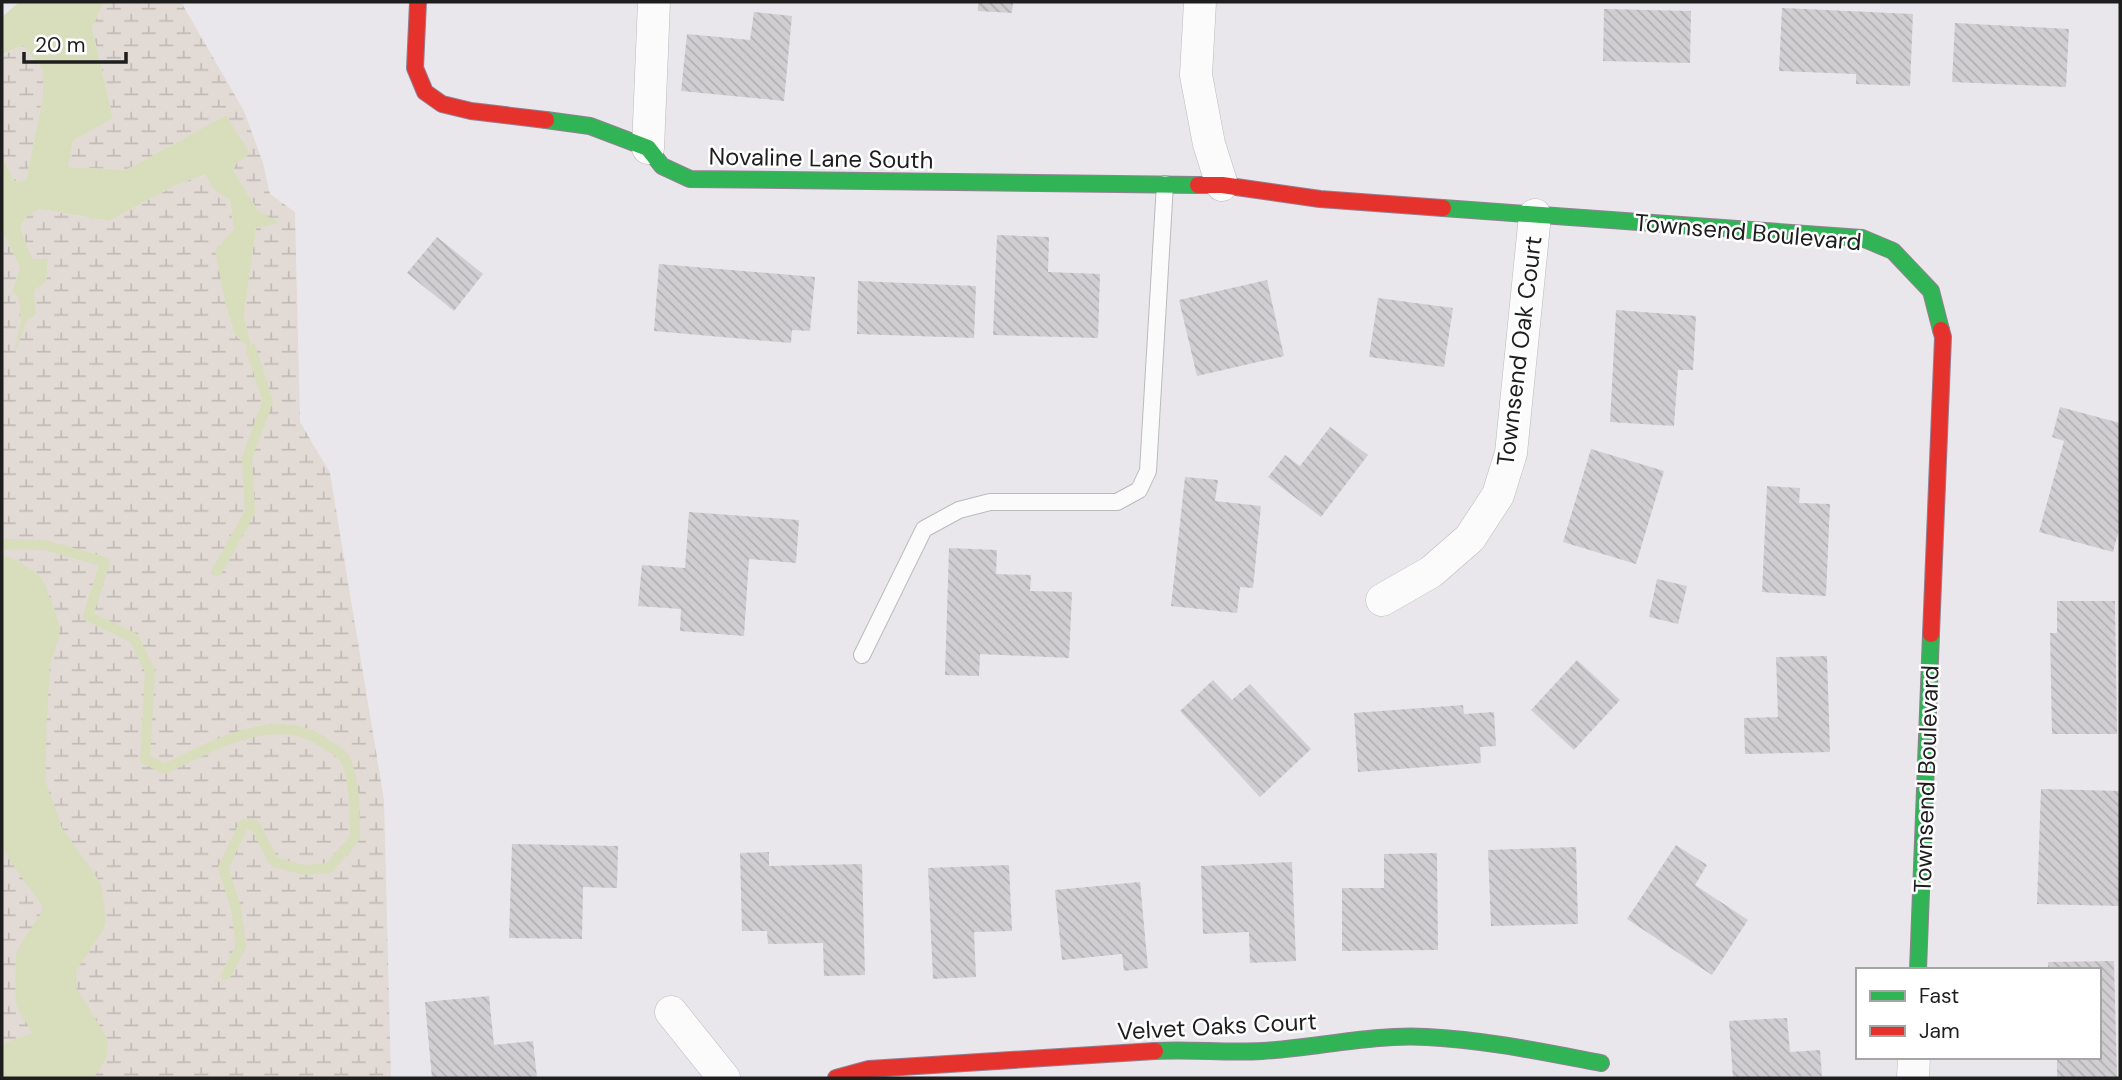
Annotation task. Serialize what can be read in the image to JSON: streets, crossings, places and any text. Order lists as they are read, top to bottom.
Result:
{
  "streets": {
    "street": [
      "Novaline Lane South",
      "Townsend Boulevard",
      "Townsend Oak Court",
      "Velvet Oaks Court"
    ]
  },
  "crossings": [
    ["Novaline Lane South", "Townsend Boulevard"],
    ["Townsend Boulevard", "Townsend Oak Court"]
  ],
  "legend": ["Fast", "Jam"],
  "scale_bar": "20 m"
}
